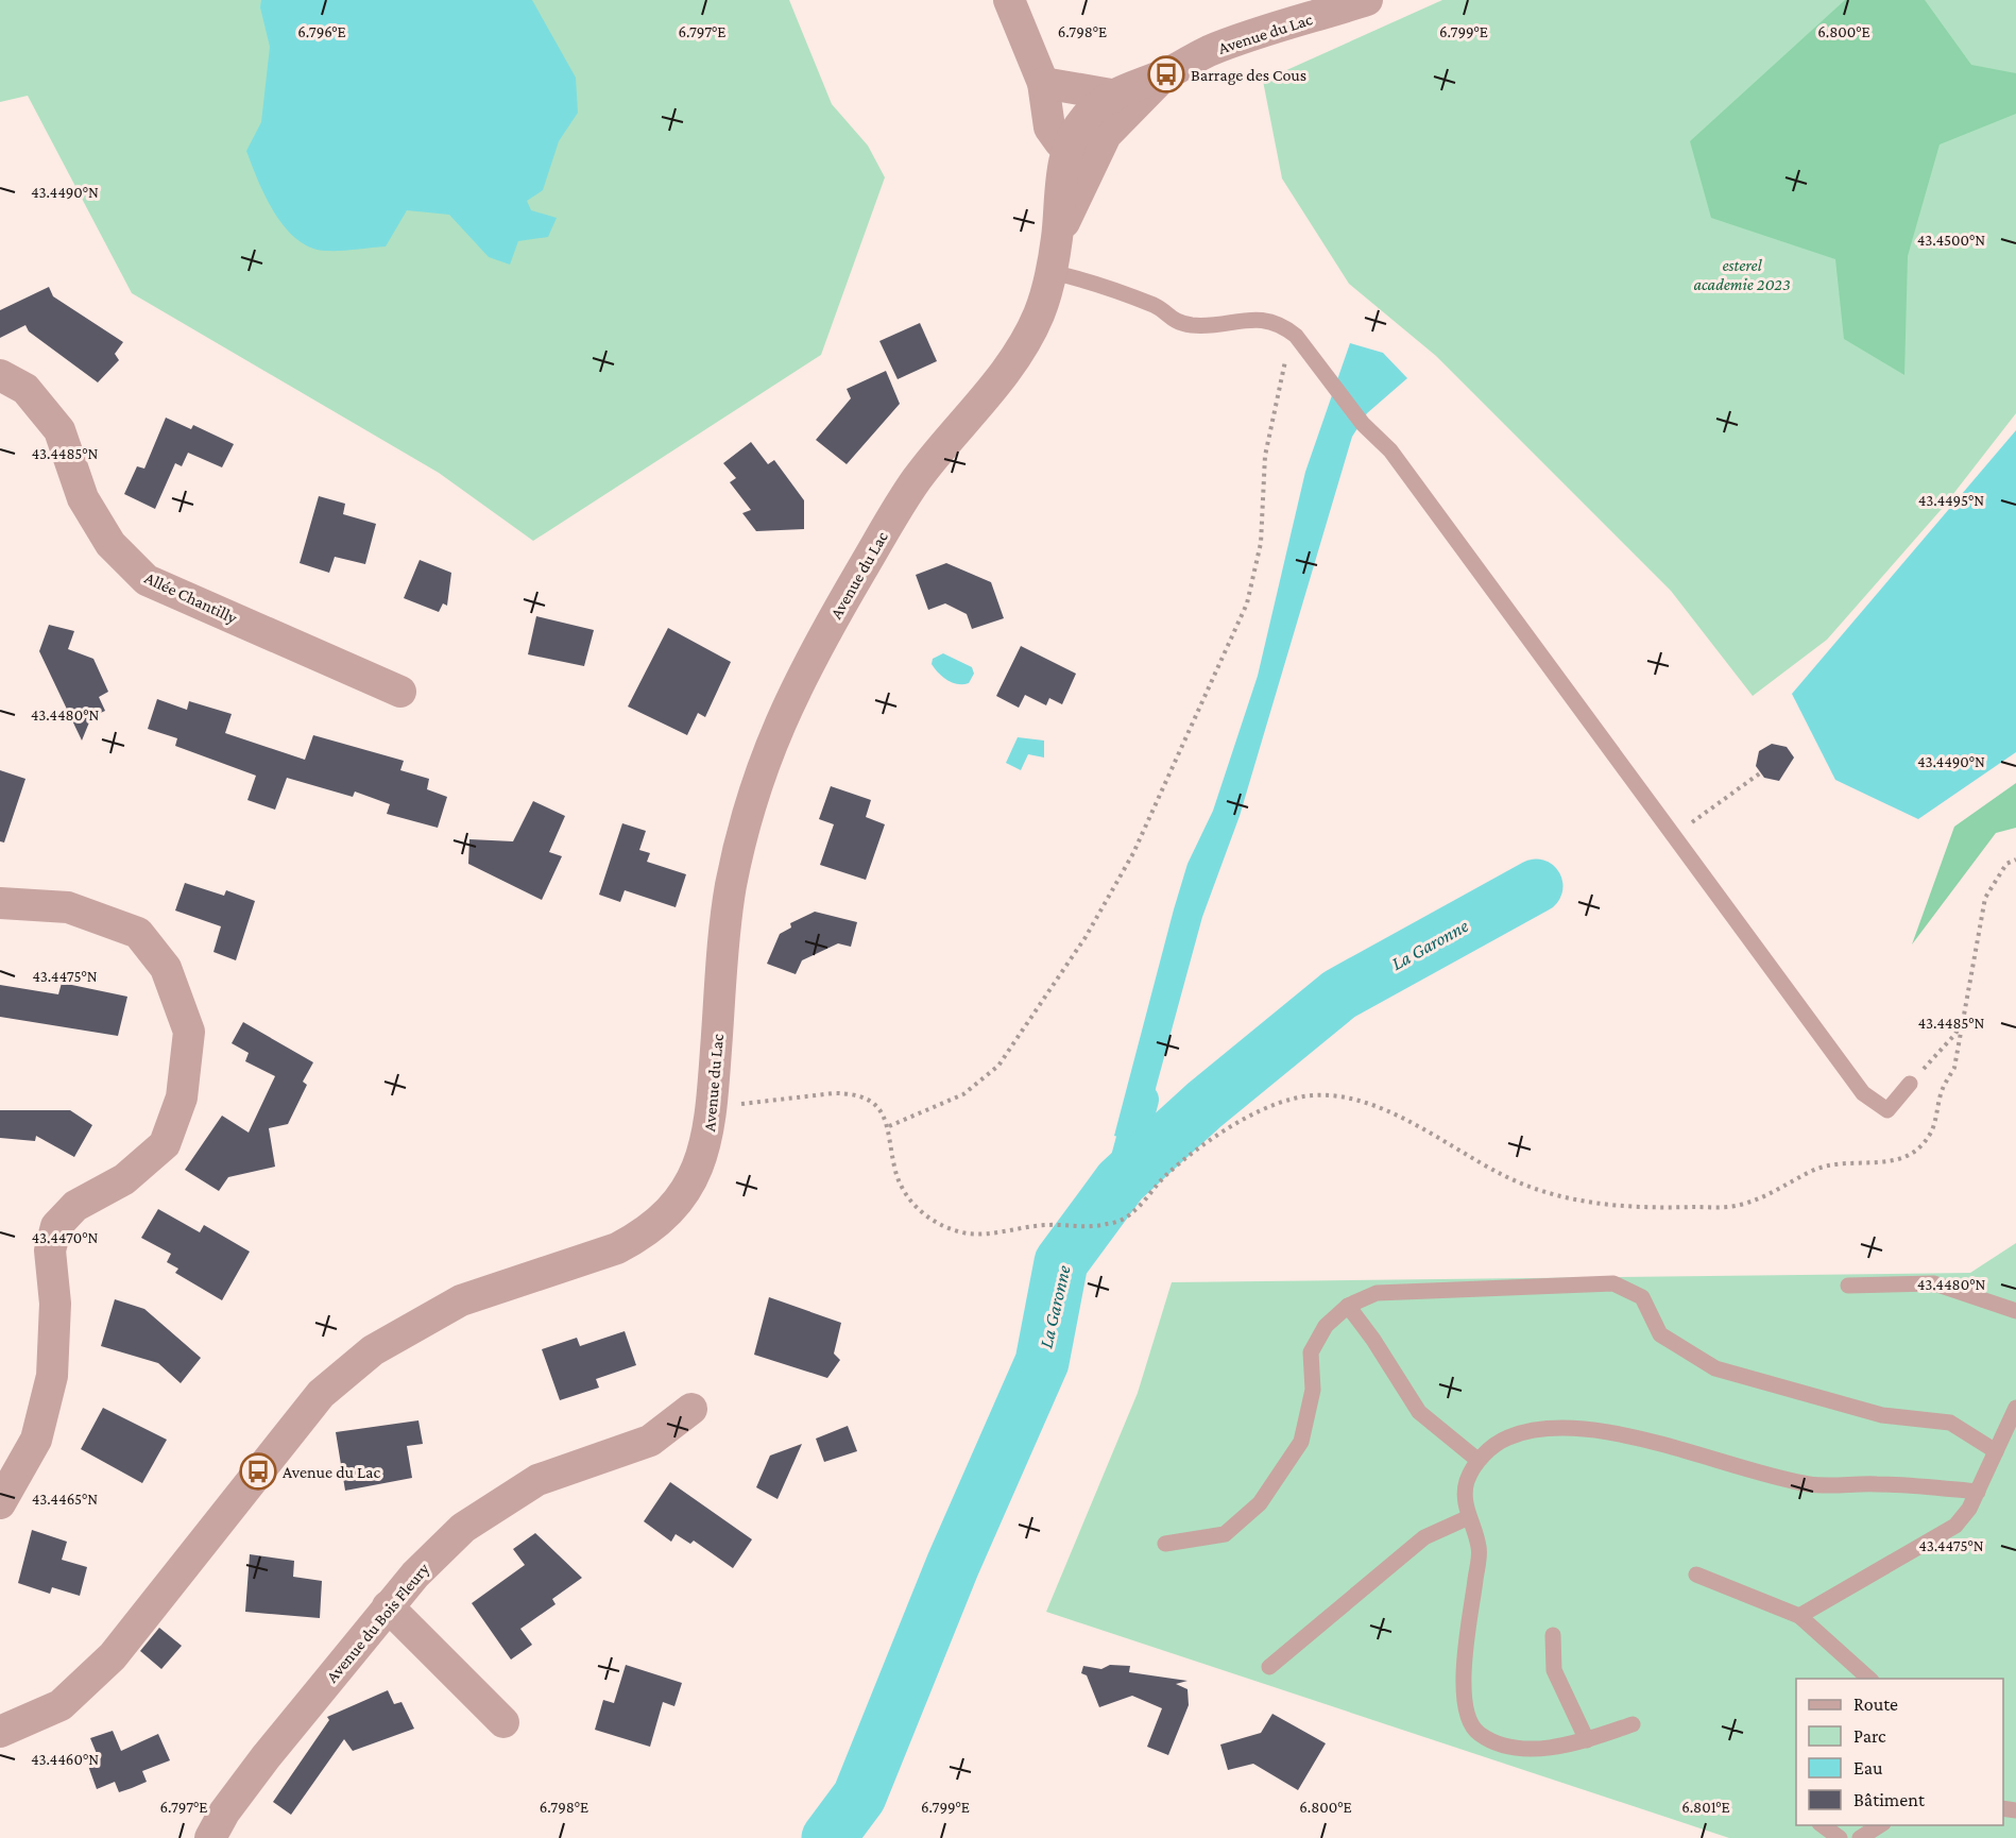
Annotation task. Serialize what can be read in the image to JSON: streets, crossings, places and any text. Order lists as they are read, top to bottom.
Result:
{
  "streets": {
    "street": ["Avenue du Lac", "Allée Chantilly", "Avenue du Bois Fleury"]
  },
  "water": ["La Garonne"],
  "parks": ["esterel academie 2023"],
  "places": {
    "bus stop": ["Barrage des Cous", "Avenue du Lac"]
  },
  "legend": [
    "Route",
    "Parc",
    "Eau",
    "Bâtiment"
  ],
  "coordinates": [
    "6.796°E",
    "6.797°E",
    "6.798°E",
    "6.799°E",
    "6.800°E",
    "43.4490°N",
    "43.4500°N",
    "43.4485°N",
    "43.4495°N",
    "43.4480°N",
    "43.4475°N",
    "43.4470°N",
    "43.4465°N",
    "43.4460°N",
    "6.801°E"
  ]
}
